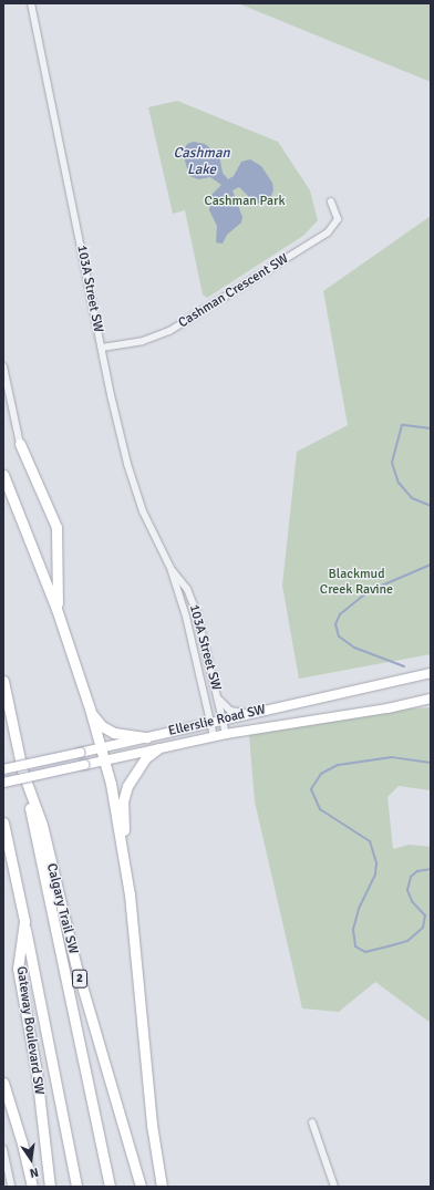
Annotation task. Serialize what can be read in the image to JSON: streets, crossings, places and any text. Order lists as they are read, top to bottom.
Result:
{
  "streets": {
    "highway": ["Calgary Trail SW", "2", "Gateway Boulevard SW"],
    "main road": ["Ellerslie Road SW"],
    "street": ["103A Street SW", "Cashman Crescent SW"]
  },
  "crossings": [
    ["103A Street SW", "Cashman Crescent SW"],
    ["103A Street SW", "Ellerslie Road SW"]
  ],
  "water": ["Cashman Lake"],
  "parks": ["Cashman Park", "Blackmud Creek Ravine"],
  "north": "bottom"
}
